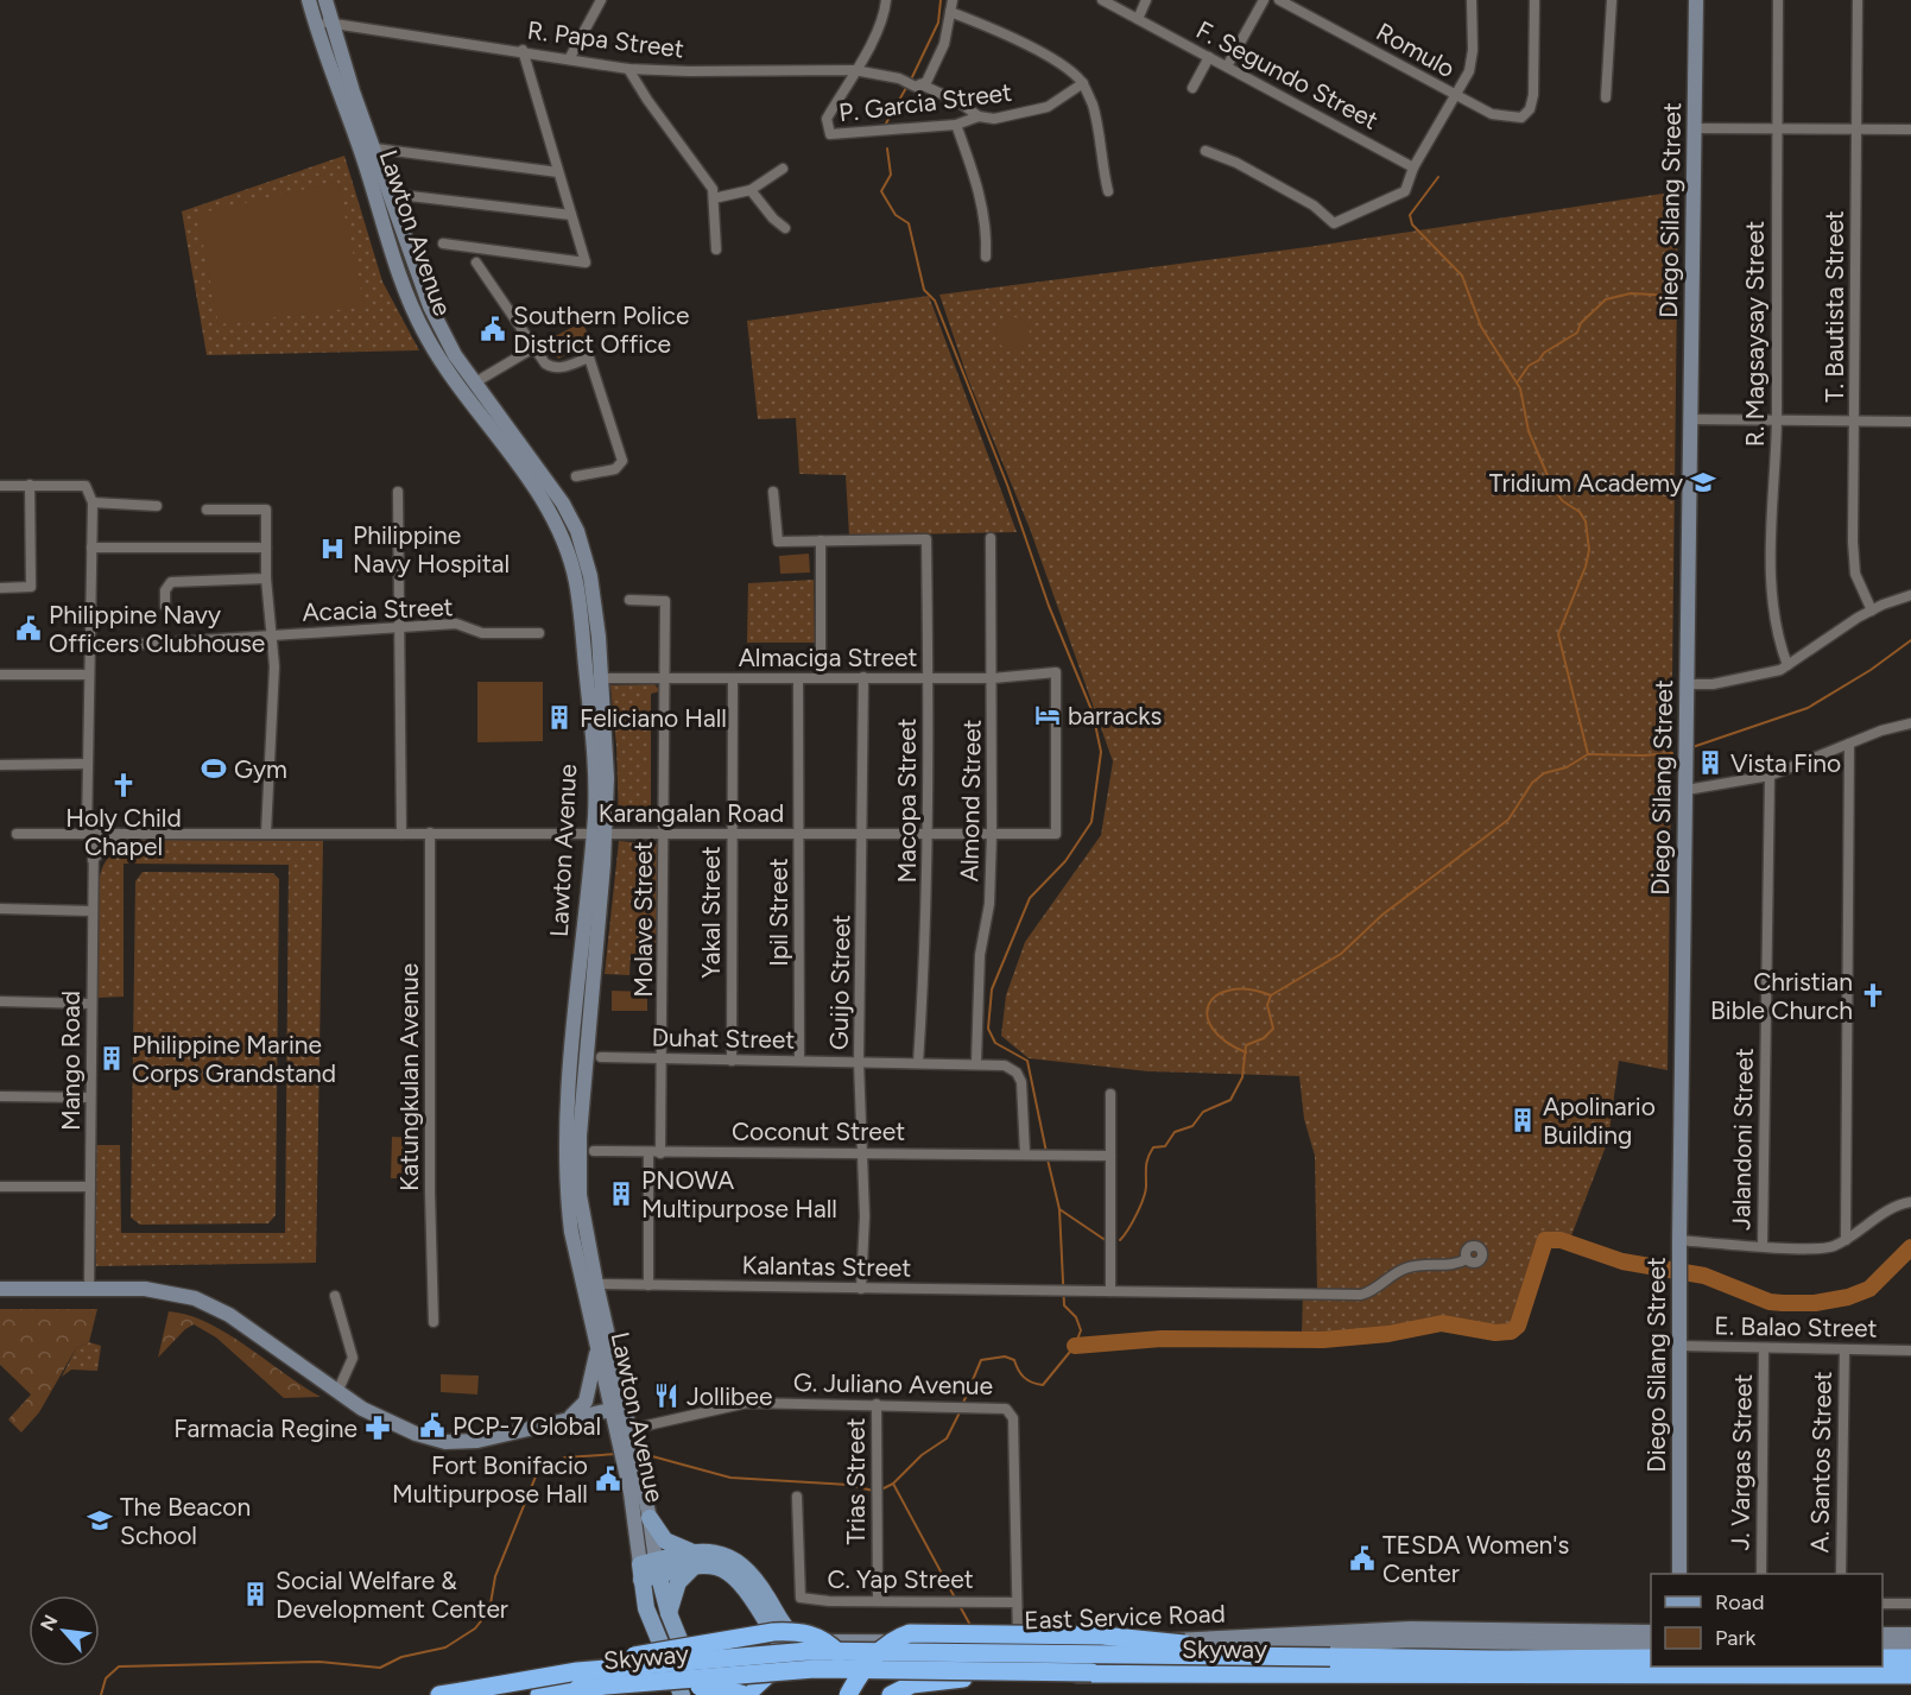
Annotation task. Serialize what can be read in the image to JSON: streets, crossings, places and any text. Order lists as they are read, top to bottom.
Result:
{
  "streets": {
    "highway": ["Skyway"],
    "main road": ["Diego Silang Street", "Lawton Avenue", "East Service Road"],
    "street": [
      "R. Papa Street",
      "Romulo",
      "F. Segundo Street",
      "P. Garcia Street",
      "T. Bautista Street",
      "R. Magsaysay Street",
      "Acacia Street",
      "Almaciga Street",
      "Macopa Street",
      "Almond Street",
      "Karangalan Road",
      "Yakal Street",
      "Ipil Street",
      "Molave Street",
      "Guijo Street",
      "Duhat Street",
      "Mango Road",
      "Katungkulan Avenue",
      "Coconut Street",
      "Jalandoni Street",
      "Kalantas Street",
      "E. Balao Street",
      "G. Juliano Avenue",
      "J. Vargas Street",
      "A. Santos Street",
      "Trias Street",
      "C. Yap Street"
    ]
  },
  "crossings": [
    ["R. Papa Street", "P. Garcia Street"],
    ["R. Papa Street", "Lawton Avenue"],
    ["Diego Silang Street", "E. Balao Street"],
    ["Lawton Avenue", "Almaciga Street"],
    ["Lawton Avenue", "Karangalan Road"],
    ["Lawton Avenue", "Kalantas Street"],
    ["Lawton Avenue", "G. Juliano Avenue"],
    ["Acacia Street", "Mango Road"],
    ["Almaciga Street", "Macopa Street"],
    ["Almaciga Street", "Almond Street"],
    ["Almaciga Street", "Karangalan Road"],
    ["Almaciga Street", "Yakal Street"],
    ["Almaciga Street", "Ipil Street"],
    ["Almaciga Street", "Molave Street"],
    ["Almaciga Street", "Guijo Street"],
    ["Macopa Street", "Karangalan Road"],
    ["Macopa Street", "Duhat Street"],
    ["Almond Street", "Karangalan Road"],
    ["Almond Street", "Duhat Street"],
    ["Karangalan Road", "Yakal Street"],
    ["Karangalan Road", "Ipil Street"],
    ["Karangalan Road", "Molave Street"],
    ["Karangalan Road", "Guijo Street"],
    ["Karangalan Road", "Mango Road"],
    ["Karangalan Road", "Katungkulan Avenue"],
    ["Yakal Street", "Duhat Street"],
    ["Ipil Street", "Duhat Street"],
    ["Molave Street", "Duhat Street"],
    ["Molave Street", "Coconut Street"],
    ["Guijo Street", "Duhat Street"],
    ["Guijo Street", "Coconut Street"],
    ["Guijo Street", "Kalantas Street"],
    ["Duhat Street", "Coconut Street"],
    ["E. Balao Street", "J. Vargas Street"],
    ["E. Balao Street", "A. Santos Street"],
    ["G. Juliano Avenue", "Trias Street"],
    ["G. Juliano Avenue", "C. Yap Street"],
    ["G. Juliano Avenue", "East Service Road"],
    ["Trias Street", "C. Yap Street"]
  ],
  "places": {
    "public building": [
      "Southern Police District Office",
      "Philippine Navy Officers Clubhouse",
      "PCP-7 Global",
      "Fort Bonifacio Multipurpose Hall",
      "TESDA Women's Center"
    ],
    "school or university": ["Tridium Academy", "The Beacon School"],
    "hospital": ["Philippine Navy Hospital"],
    "hotel": ["barracks"],
    "building": [
      "Feliciano Hall",
      "Vista Fino",
      "Philippine Marine Corps Grandstand",
      "Apolinario Building",
      "PNOWA Multipurpose Hall",
      "Social Welfare & Development Center"
    ],
    "sports": ["Gym"],
    "church": ["Holy Child Chapel", "Christian Bible Church"],
    "restaurant": ["Jollibee"],
    "pharmacy": ["Farmacia Regine"]
  },
  "legend": ["Road", "Park"],
  "north": "top left"
}
